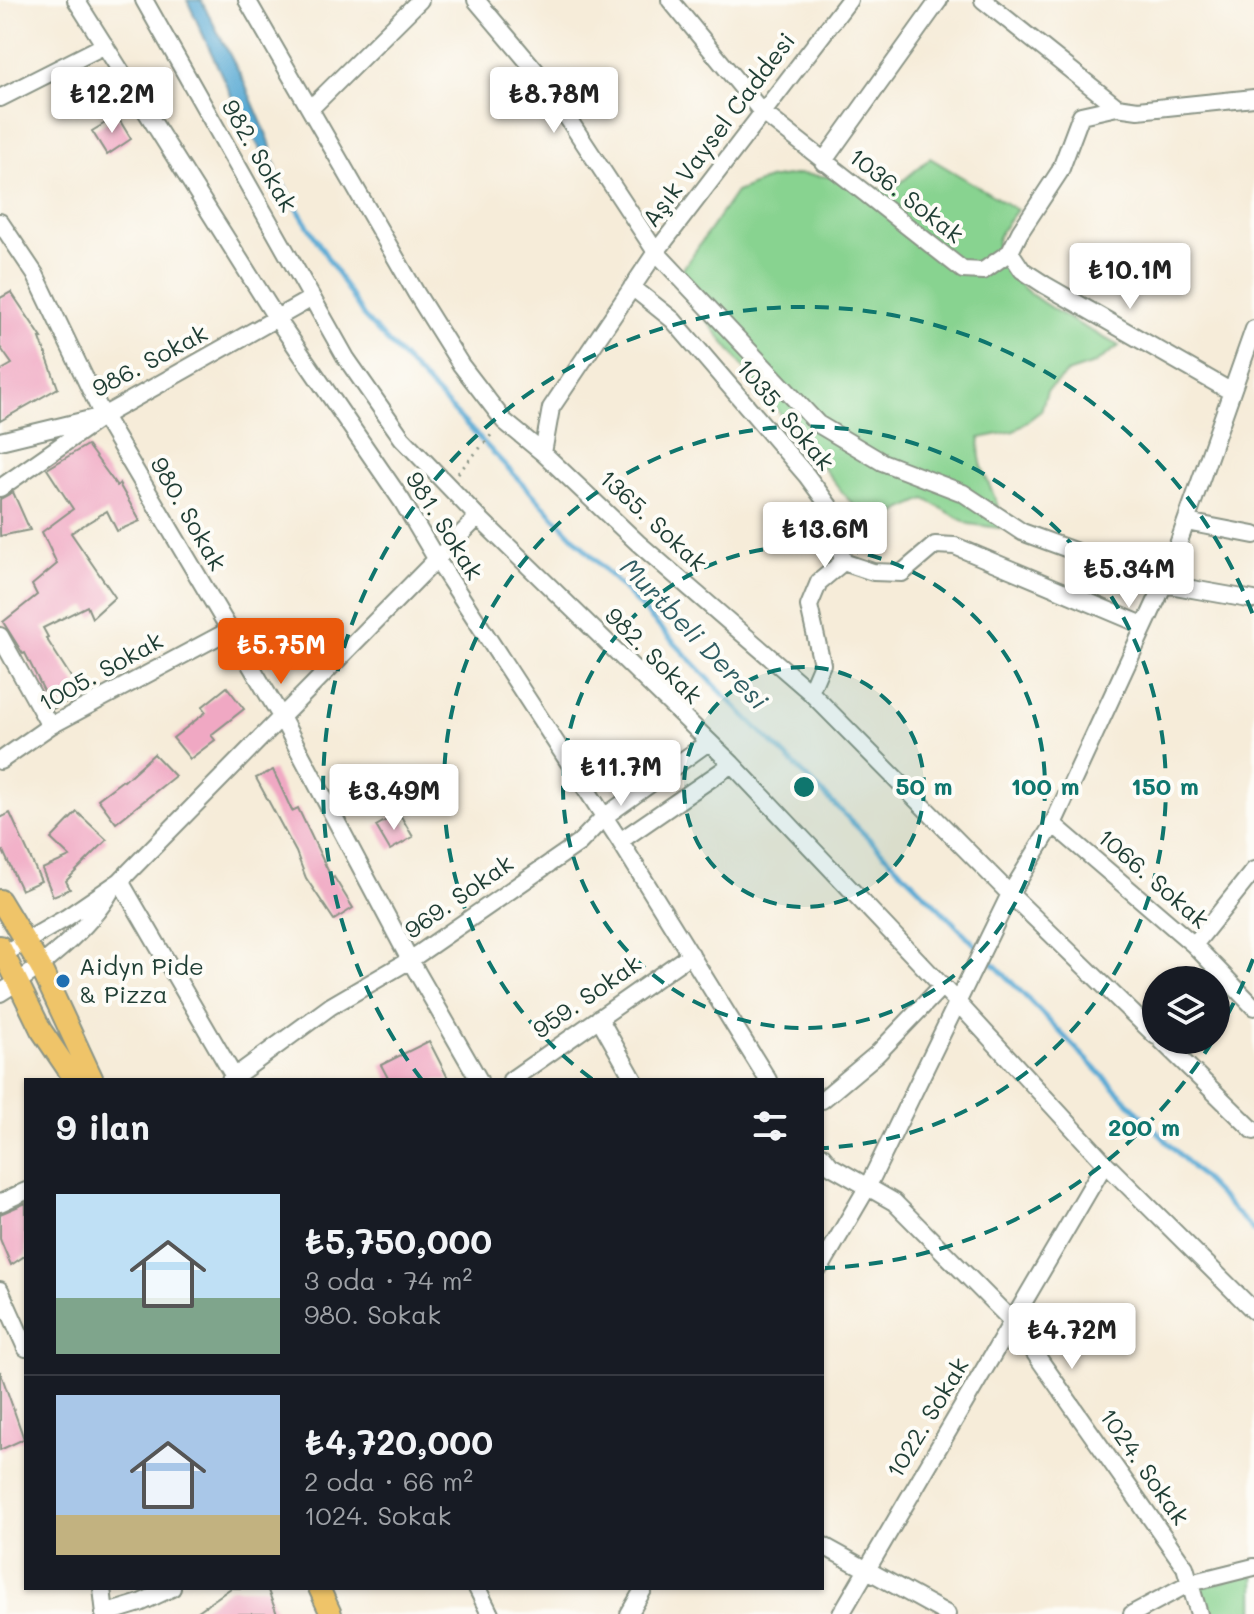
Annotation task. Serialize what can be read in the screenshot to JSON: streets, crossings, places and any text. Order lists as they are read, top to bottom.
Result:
{
  "streets": {
    "street": [
      "Aşık Vaysel Caddesi",
      "982. Sokak",
      "1036. Sokak",
      "986. Sokak",
      "1035. Sokak",
      "980. Sokak",
      "1365. Sokak",
      "981. Sokak",
      "1005. Sokak",
      "1066. Sokak",
      "969. Sokak",
      "959. Sokak",
      "1022. Sokak",
      "1024. Sokak"
    ]
  },
  "crossings": [
    ["Aşık Vaysel Caddesi", "1036. Sokak"],
    ["Aşık Vaysel Caddesi", "1035. Sokak"],
    ["Aşık Vaysel Caddesi", "1365. Sokak"],
    ["982. Sokak", "986. Sokak"],
    ["982. Sokak", "969. Sokak"],
    ["982. Sokak", "1022. Sokak"],
    ["986. Sokak", "980. Sokak"],
    ["986. Sokak", "981. Sokak"],
    ["980. Sokak", "1005. Sokak"],
    ["980. Sokak", "969. Sokak"],
    ["981. Sokak", "969. Sokak"],
    ["981. Sokak", "959. Sokak"],
    ["1022. Sokak", "1024. Sokak"]
  ],
  "water": ["Murtbeli Deresi"],
  "places": ["Aidyn Pide & Pizza"],
  "page": {
    "price": [
      "₺12.2M",
      "₺8.78M",
      "₺10.1M",
      "₺13.6M",
      "₺5.34M",
      "₺5.75M",
      "₺11.7M",
      "₺3.49M",
      "₺4.72M"
    ],
    "heading": "9 ilan",
    "list": [
      {
        "name": "₺5,750,000",
        "note": "3 oda · 74 m² · 980. Sokak"
      },
      {
        "name": "₺4,720,000",
        "note": "2 oda · 66 m² · 1024. Sokak"
      }
    ]
  },
  "rings": [
    "50 m",
    "100 m",
    "150 m",
    "200 m"
  ]
}
